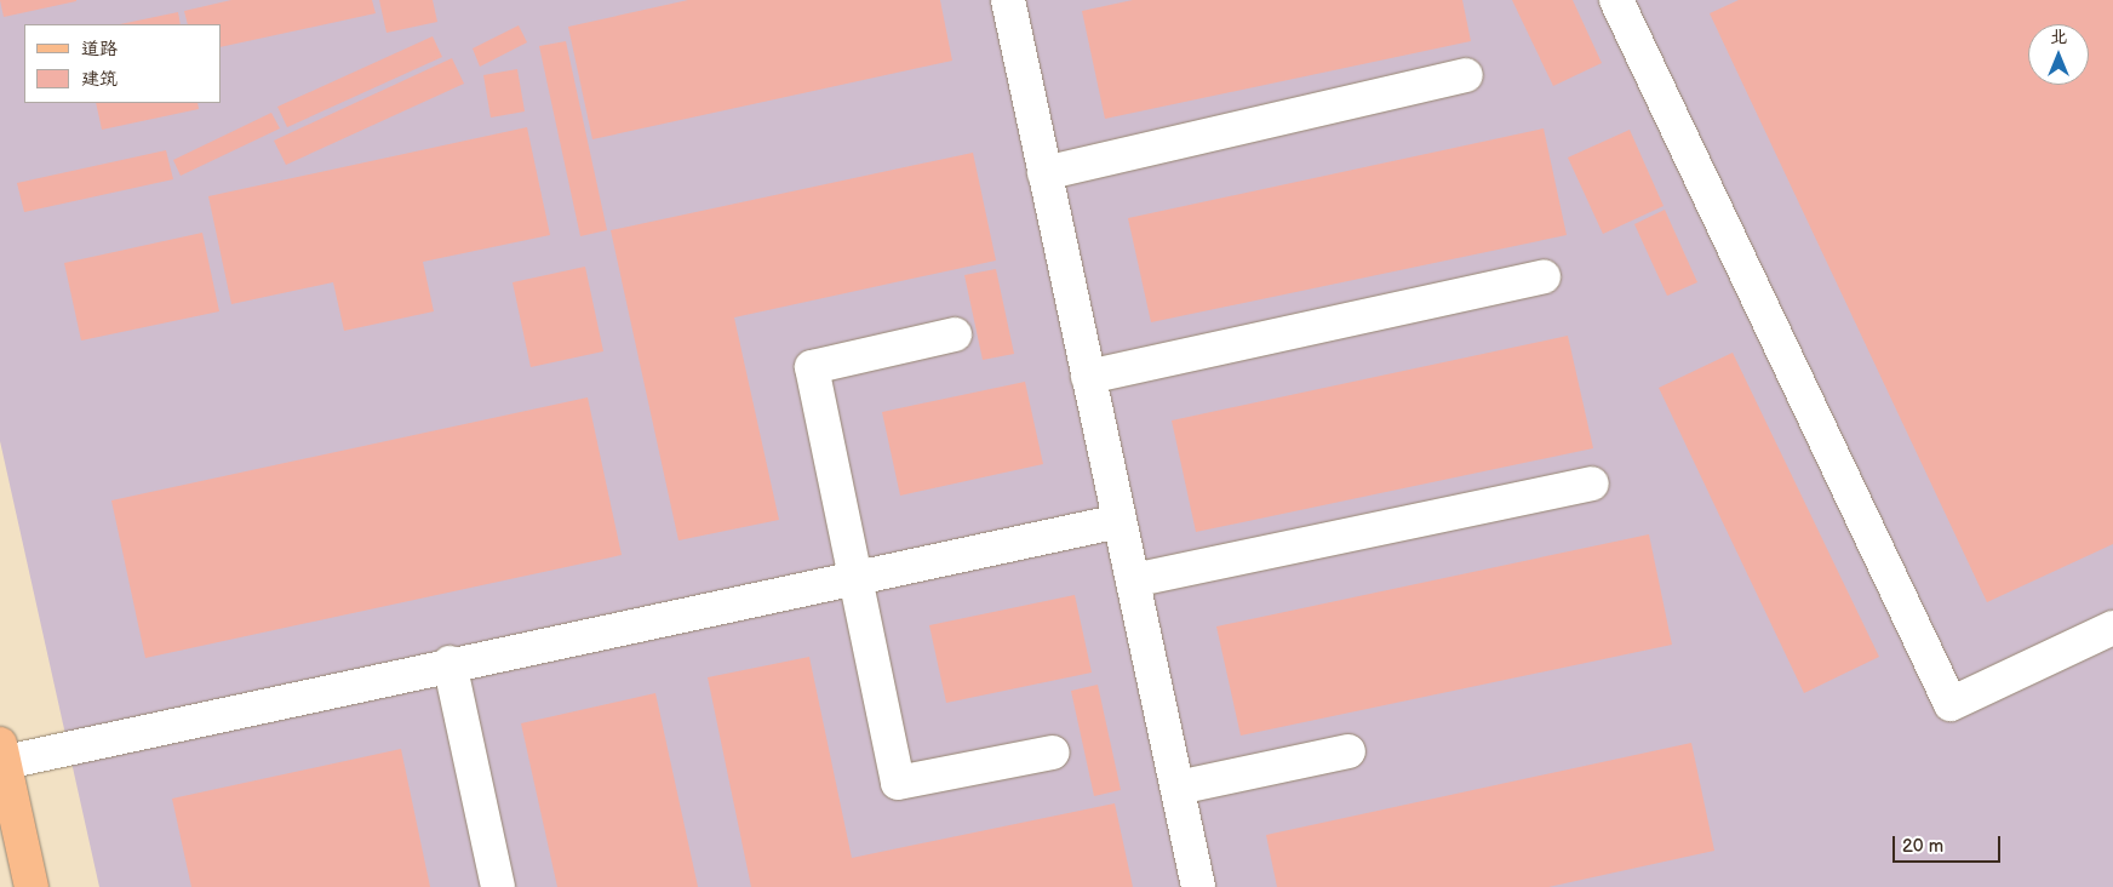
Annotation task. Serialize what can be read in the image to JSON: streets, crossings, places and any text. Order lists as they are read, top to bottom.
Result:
{
  "legend": ["道路", "建筑"],
  "scale_bar": "20 m",
  "north": "top"
}
